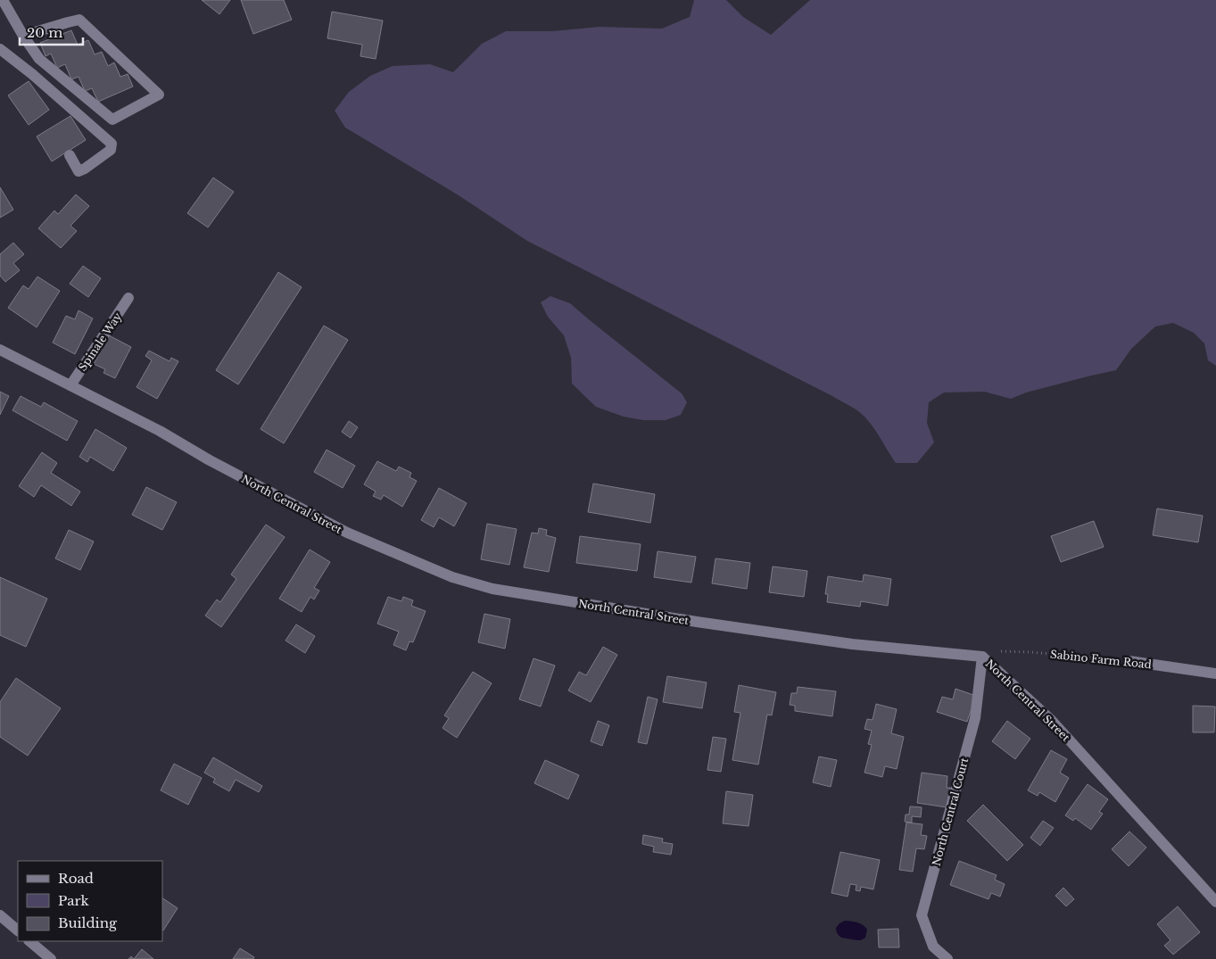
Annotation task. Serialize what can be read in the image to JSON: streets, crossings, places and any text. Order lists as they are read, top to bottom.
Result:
{
  "streets": {
    "street": [
      "Spinale Way",
      "North Central Street",
      "Sabino Farm Road",
      "North Central Court"
    ]
  },
  "crossings": [
    ["Spinale Way", "North Central Street"],
    ["North Central Street", "North Central Court"]
  ],
  "legend": ["Road", "Park", "Building"],
  "scale_bar": "20 m"
}
